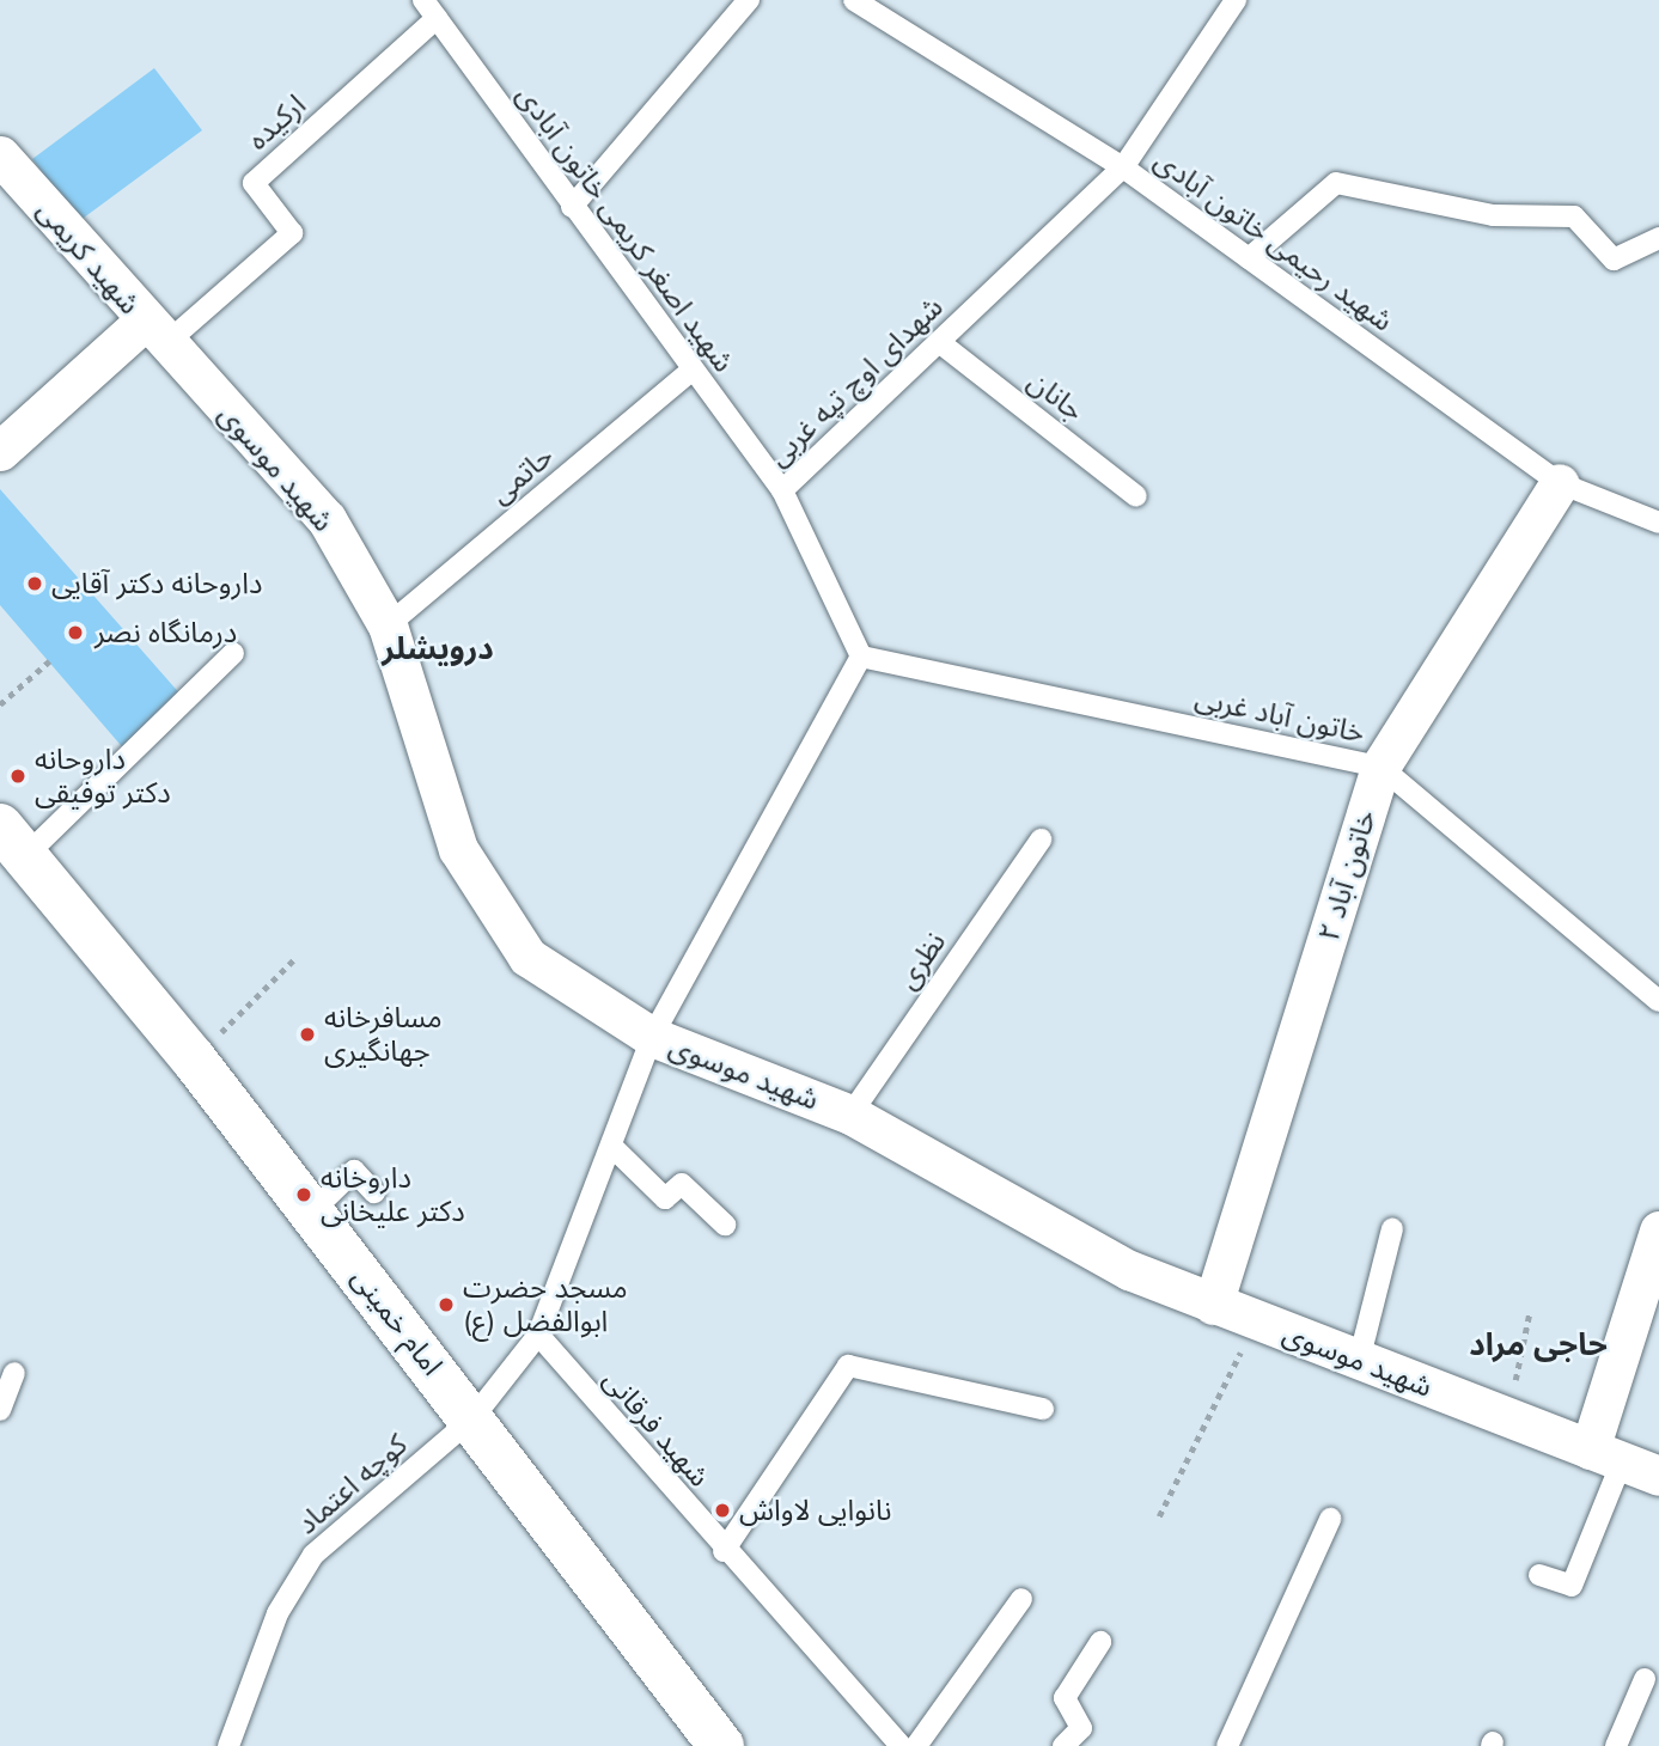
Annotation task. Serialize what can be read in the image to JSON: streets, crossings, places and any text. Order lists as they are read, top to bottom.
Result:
{
  "streets": {
    "main road": ["امام خمینی"],
    "street": ["شهید کریمی", "شهید موسوی", "خاتون آباد ۲"],
    "lane": [
      "ارکیده",
      "شهید اصغر کریمی خاتون آبادی",
      "شهید رحیمی خاتون آبادی",
      "شهدای اوچ تپه غربی",
      "جانان",
      "حاتمی",
      "خاتون آباد غربی",
      "نظری",
      "شهید فرقانی",
      "کوچه اعتماد"
    ]
  },
  "crossings": [
    ["ارکیده", "شهید اصغر کریمی خاتون آبادی"],
    ["ارکیده", "شهید کریمی"],
    ["ارکیده", "شهید موسوی"],
    ["شهید اصغر کریمی خاتون آبادی", "شهدای اوچ تپه غربی"],
    ["شهید اصغر کریمی خاتون آبادی", "حاتمی"],
    ["شهید رحیمی خاتون آبادی", "شهدای اوچ تپه غربی"],
    ["شهید رحیمی خاتون آبادی", "خاتون آباد ۲"],
    ["شهید کریمی", "شهید موسوی"],
    ["شهدای اوچ تپه غربی", "جانان"],
    ["شهدای اوچ تپه غربی", "خاتون آباد غربی"],
    ["شهید موسوی", "حاتمی"],
    ["شهید موسوی", "خاتون آباد ۲"],
    ["شهید موسوی", "نظری"],
    ["شهید موسوی", "کوچه اعتماد"],
    ["خاتون آباد غربی", "خاتون آباد ۲"],
    ["امام خمینی", "کوچه اعتماد"],
    ["شهید فرقانی", "کوچه اعتماد"]
  ],
  "districts": ["درویشلر", "حاجی مراد"],
  "places": [
    "داروحانه دکتر آقایی",
    "درمانگاه نصر",
    "داروحانه دکتر توفیقی",
    "مسافرخانه جهانگیری",
    "داروخانه دکتر علیخانی",
    "مسجد حضرت ابوالفضل (ع)",
    "نانوایی لاواش"
  ]
}
